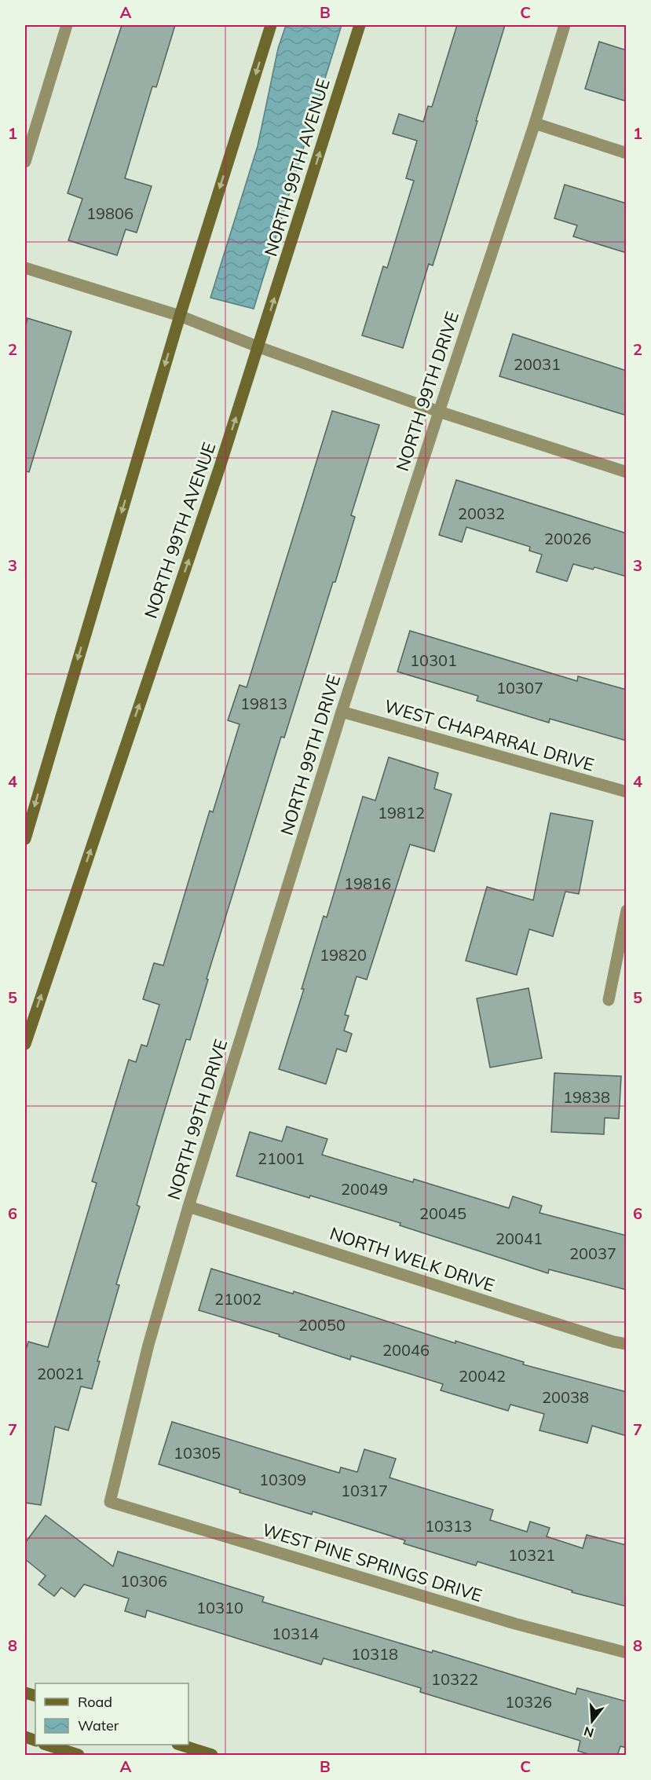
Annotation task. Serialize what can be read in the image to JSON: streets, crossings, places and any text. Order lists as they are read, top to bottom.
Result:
{
  "streets": {
    "main road": ["NORTH 99TH AVENUE"],
    "street": [
      "NORTH 99TH DRIVE",
      "WEST CHAPARRAL DRIVE",
      "NORTH WELK DRIVE",
      "WEST PINE SPRINGS DRIVE"
    ]
  },
  "crossings": [
    ["NORTH 99TH DRIVE", "WEST CHAPARRAL DRIVE"],
    ["NORTH 99TH DRIVE", "NORTH WELK DRIVE"],
    ["NORTH 99TH DRIVE", "WEST PINE SPRINGS DRIVE"]
  ],
  "house_numbers": [
    "19806",
    "20031",
    "20032",
    "20026",
    "10301",
    "10307",
    "19813",
    "19812",
    "19816",
    "19820",
    "19838",
    "21001",
    "20049",
    "20045",
    "20041",
    "20037",
    "21002",
    "20050",
    "20046",
    "20021",
    "20042",
    "20038",
    "10305",
    "10309",
    "10317",
    "10313",
    "10321",
    "10306",
    "10310",
    "10314",
    "10318",
    "10322",
    "10326"
  ],
  "legend": ["Road", "Water"],
  "north": "bottom",
  "grid": {
    "columns": ["A", "B", "C"],
    "rows": [
      "1",
      "2",
      "3",
      "4",
      "5",
      "6",
      "7",
      "8"
    ]
  }
}
